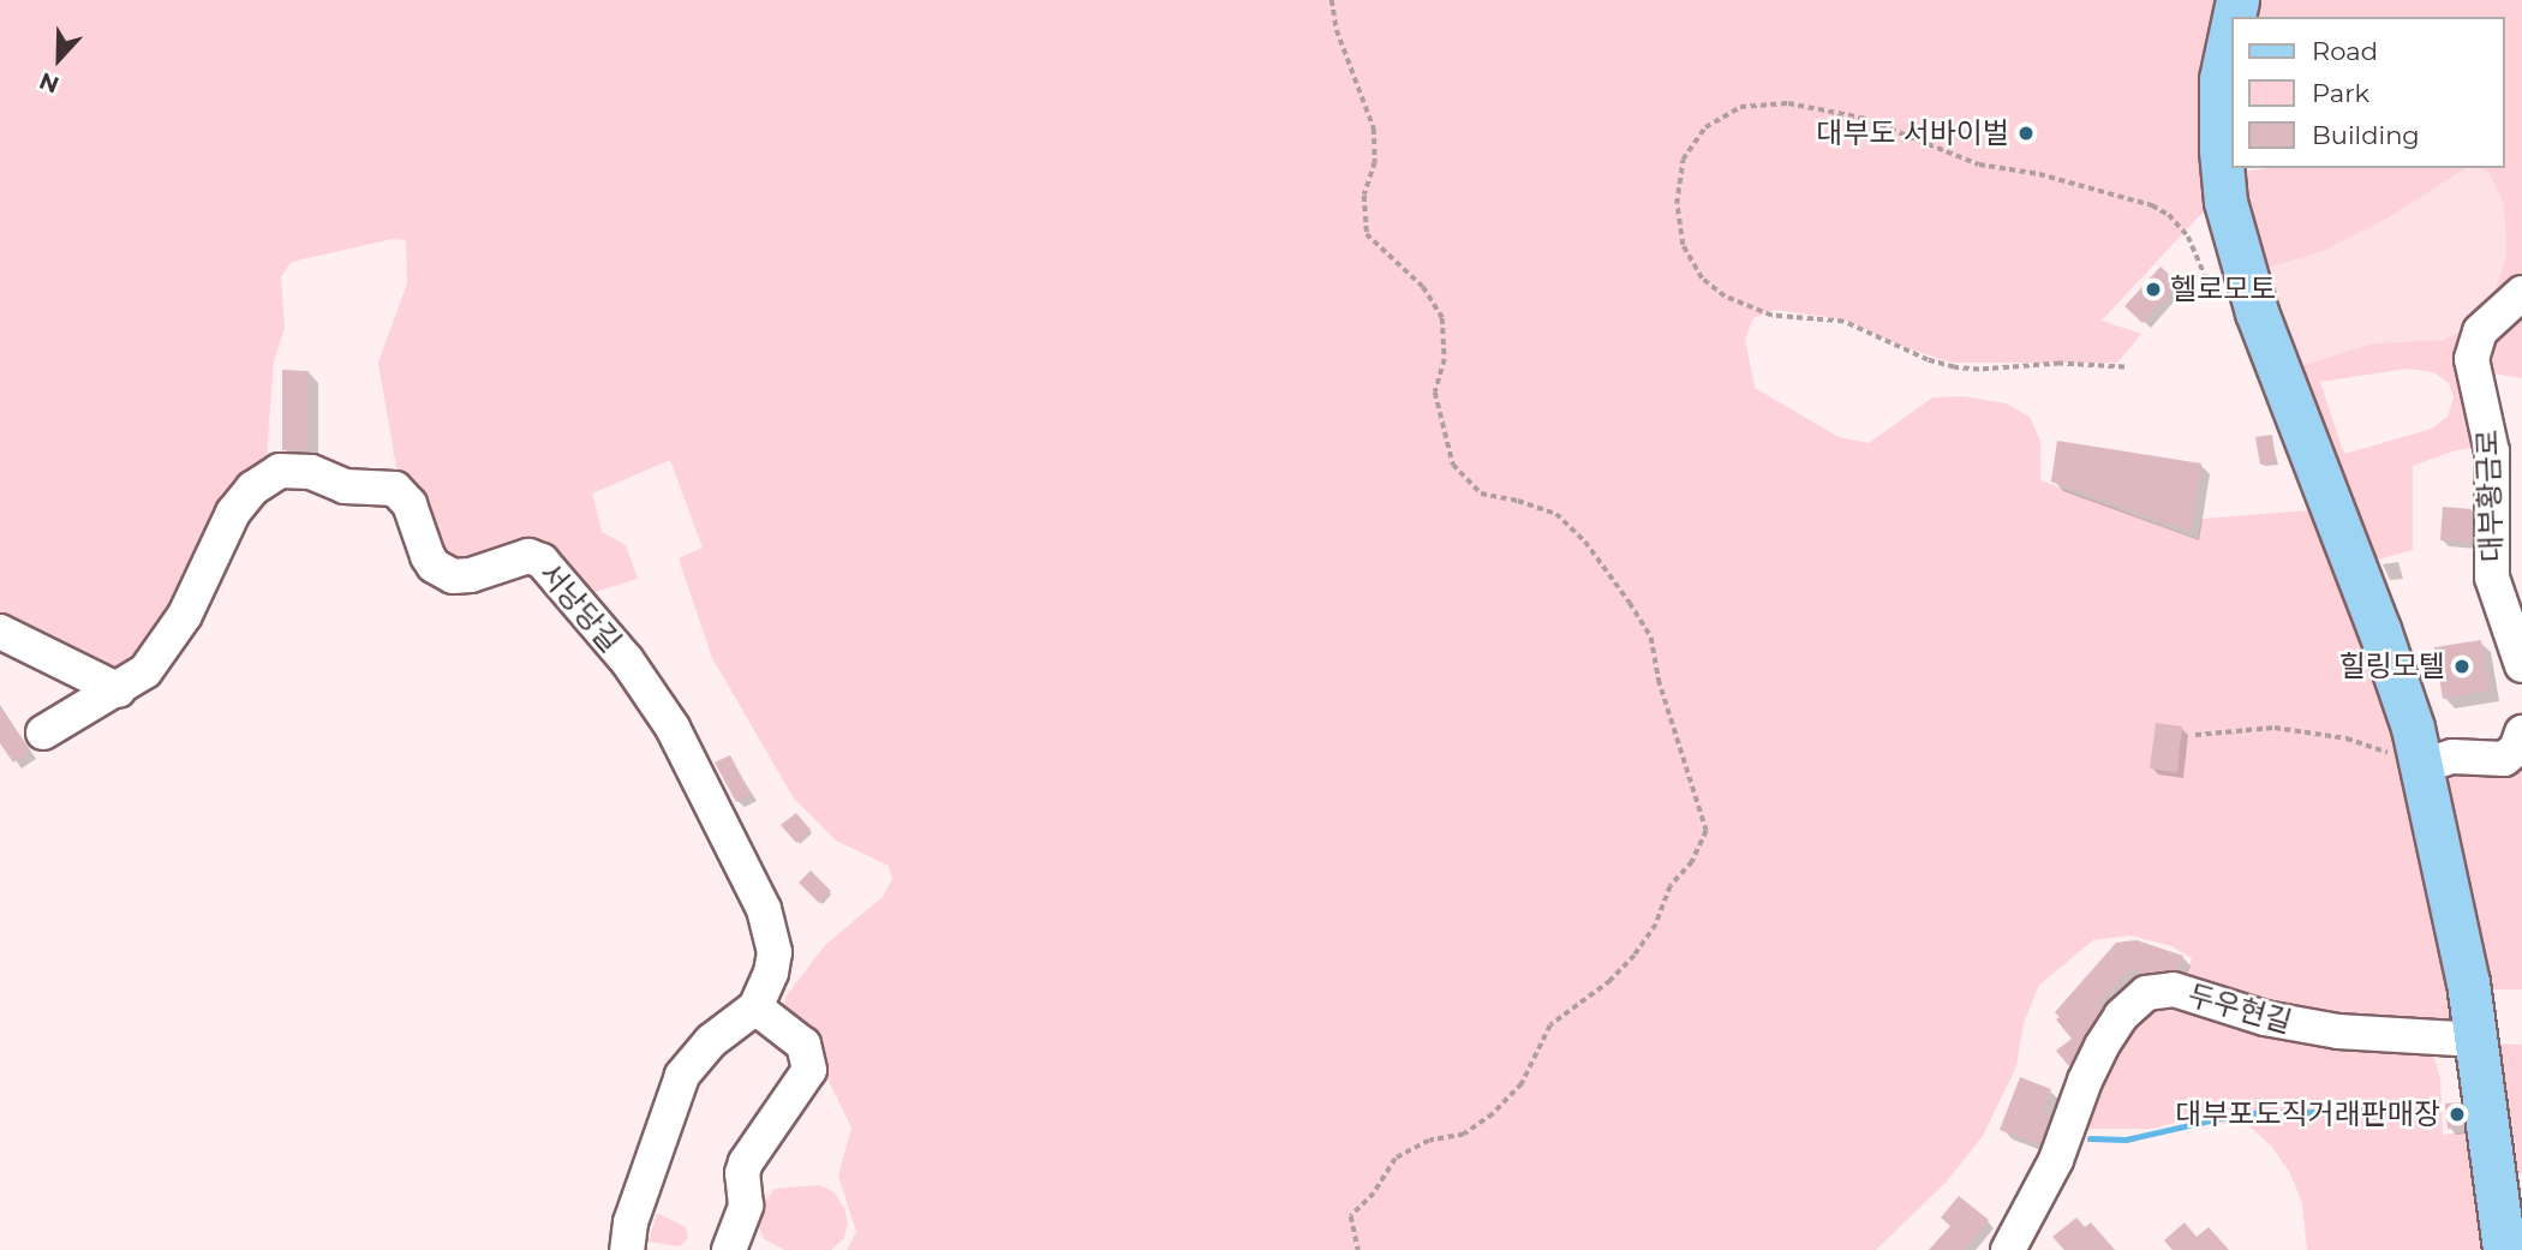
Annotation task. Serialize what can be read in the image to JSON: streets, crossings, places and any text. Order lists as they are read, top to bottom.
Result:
{
  "streets": {
    "lane": ["대부황금로", "서낭당길", "두우현길"]
  },
  "places": [
    "대부도 서바이벌",
    "헬로모토",
    "힐링모텔",
    "대부포도직거래판매장"
  ],
  "legend": ["Road", "Park", "Building"],
  "north": "bottom"
}
